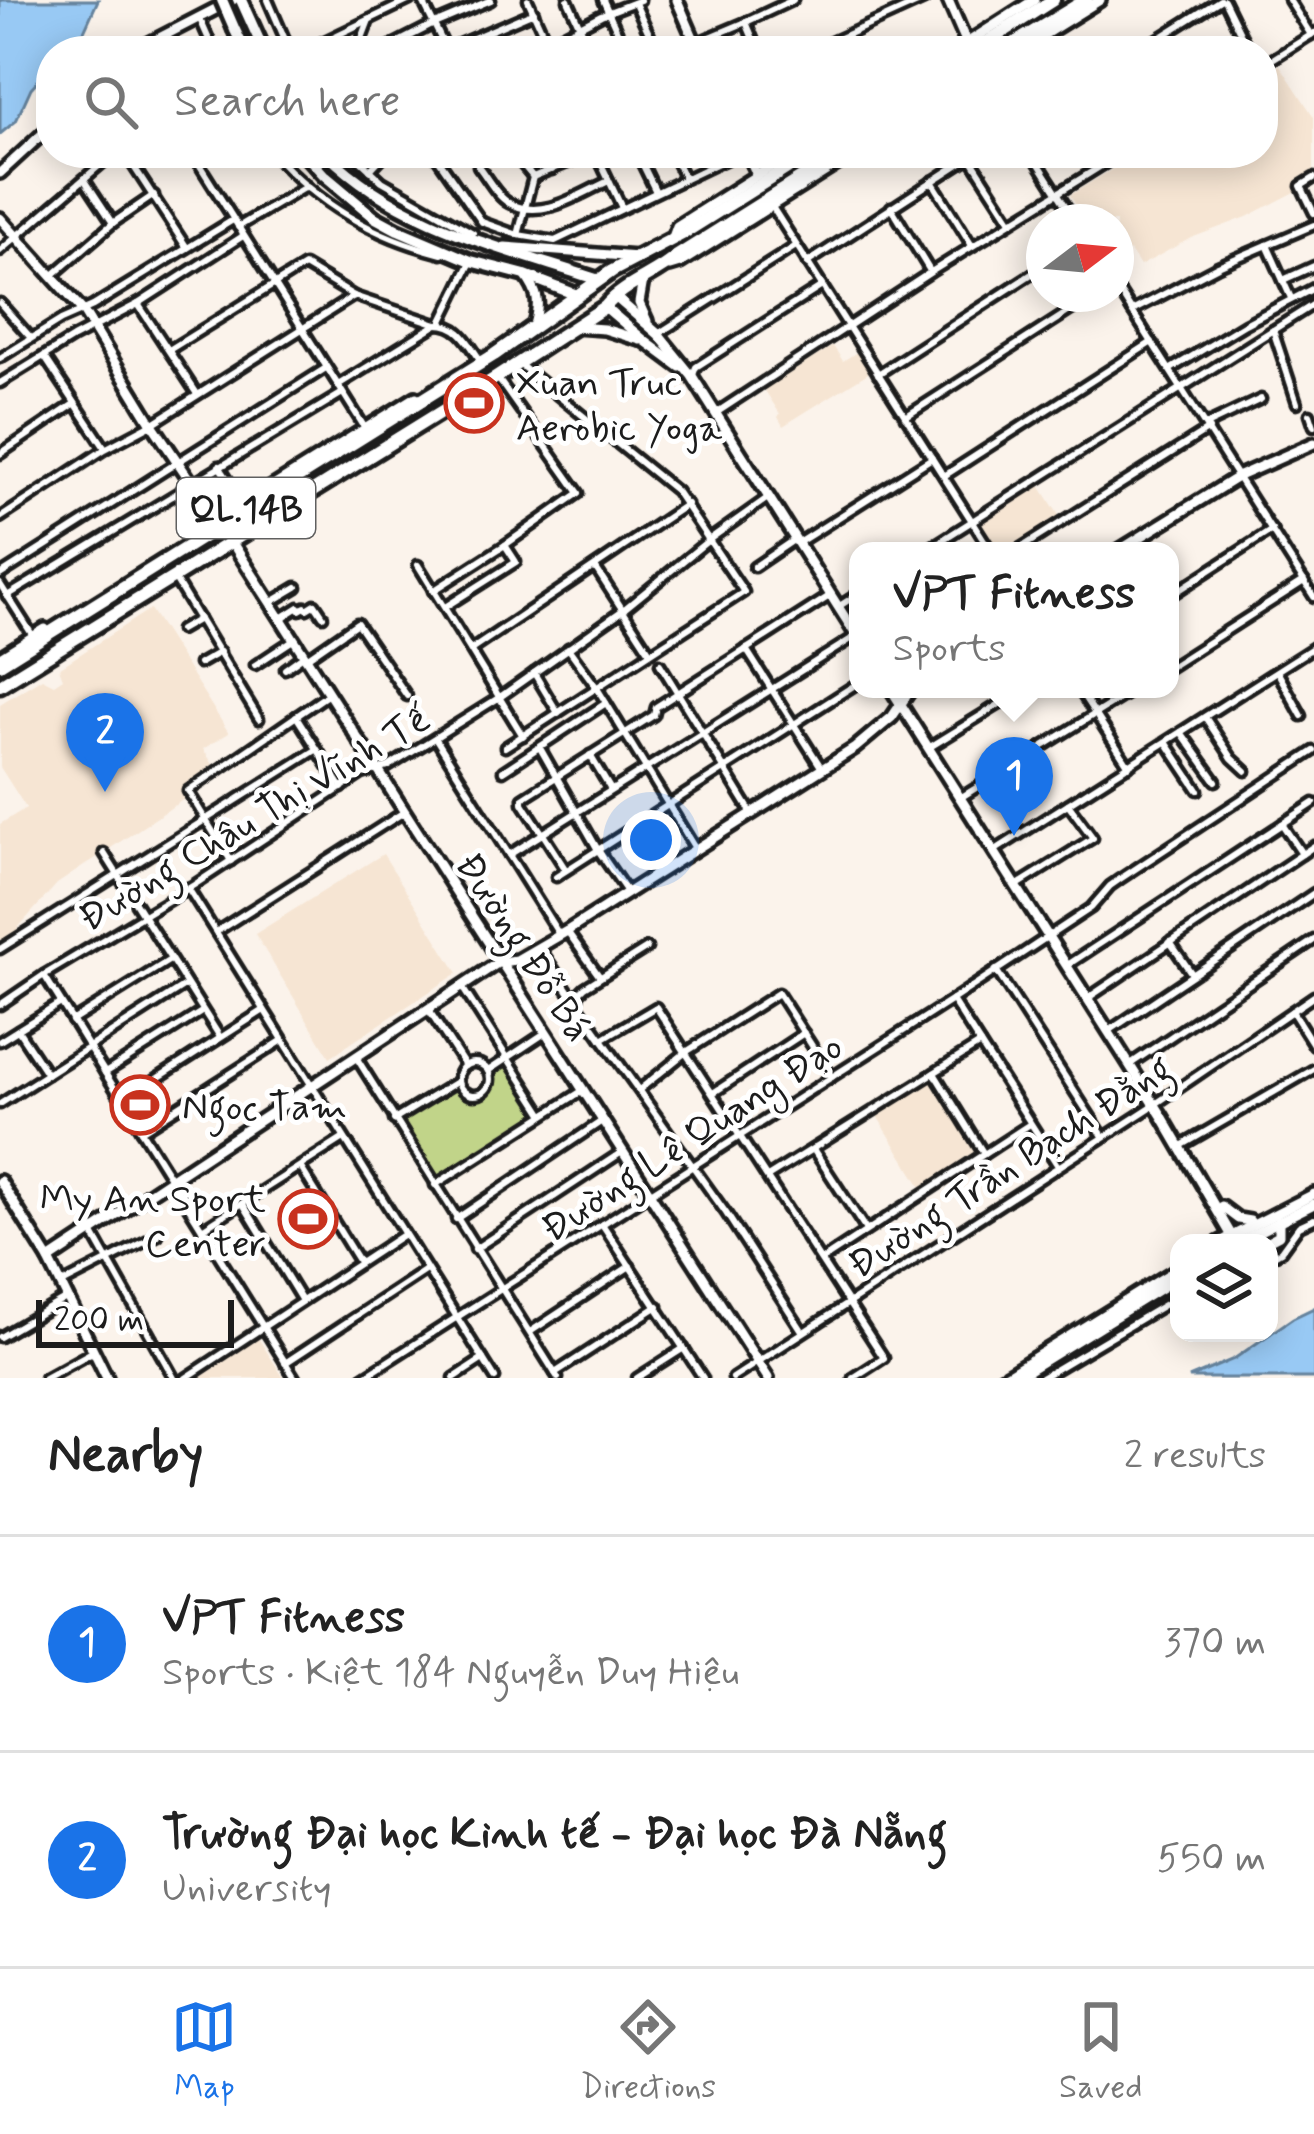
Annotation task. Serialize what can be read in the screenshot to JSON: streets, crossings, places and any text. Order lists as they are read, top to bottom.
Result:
{
  "streets": {
    "highway": ["QL.14B"],
    "street": [
      "Đường Châu Thị Vĩnh Tế",
      "Đường Đỗ Bá",
      "Đường Lê Quang Đạo",
      "Đường Trần Bạch Đằng"
    ]
  },
  "crossings": [
    ["QL.14B", "Đường Đỗ Bá"],
    ["Đường Châu Thị Vĩnh Tế", "Đường Đỗ Bá"],
    ["Đường Đỗ Bá", "Đường Lê Quang Đạo"],
    ["Đường Đỗ Bá", "Đường Trần Bạch Đằng"]
  ],
  "places": {
    "sports": ["Xuan Truc Aerobic Yoga", "Ngoc Tam", "My An Sport Center"]
  },
  "scale_bar": "200 m",
  "north": "right",
  "page": {
    "search": "Search here",
    "popup": ["VPT Fitness", "Sports"],
    "pins": ["2", "1"],
    "scale": "200 m",
    "heading": ["Nearby", "2 results"],
    "list": [
      {
        "mark": "1",
        "name": "VPT Fitness",
        "note": "Sports · Kiệt 184 Nguyễn Duy Hiệu",
        "value": "370 m"
      },
      {
        "mark": "2",
        "name": "Trường Đại học Kinh tế - Đại học Đà Nẵng",
        "note": "University",
        "value": "550 m"
      }
    ],
    "nav": ["Map", "Directions", "Saved"]
  }
}
